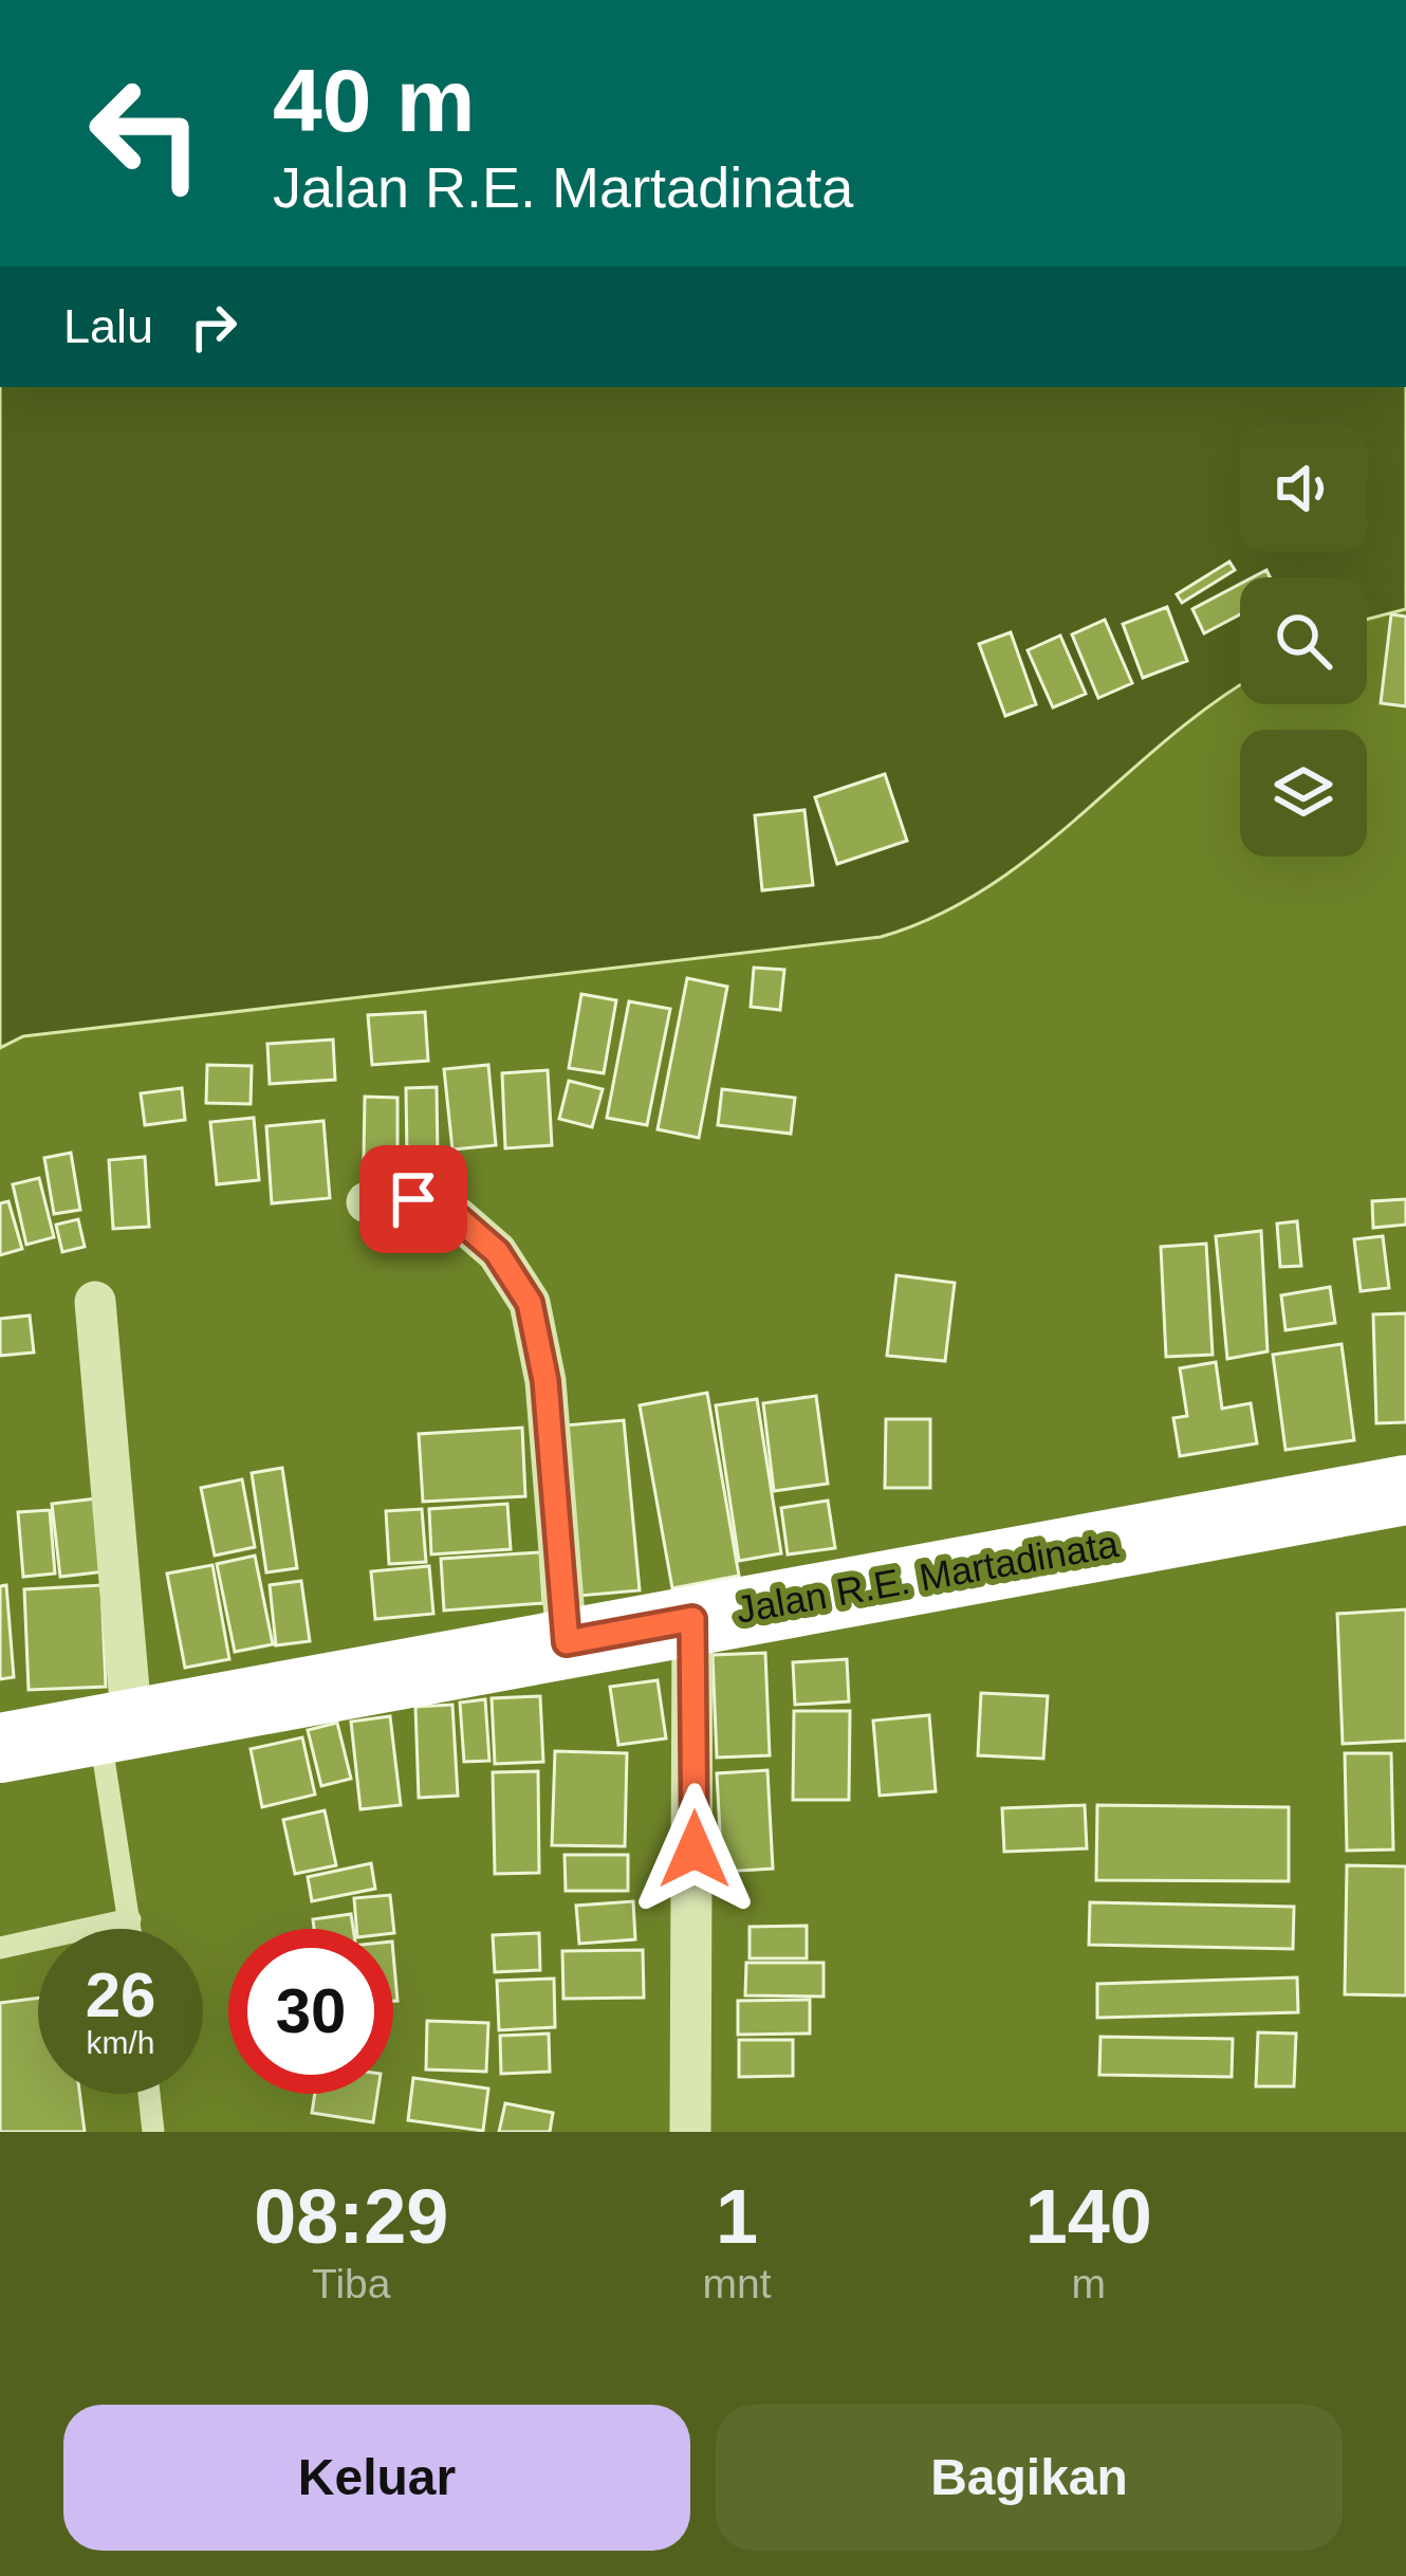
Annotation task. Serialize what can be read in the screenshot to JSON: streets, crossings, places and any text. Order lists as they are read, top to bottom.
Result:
{
  "streets": {
    "highway": ["Jalan R.E. Martadinata"]
  },
  "page": {
    "turn": ["40 m", "Jalan R.E. Martadinata"],
    "then": "Lalu",
    "speed": "26 km/h",
    "limit": "30",
    "eta": [
      "08:29",
      "Tiba",
      "1",
      "mnt",
      "140",
      "m"
    ],
    "buttons": ["Keluar", "Bagikan"]
  }
}
